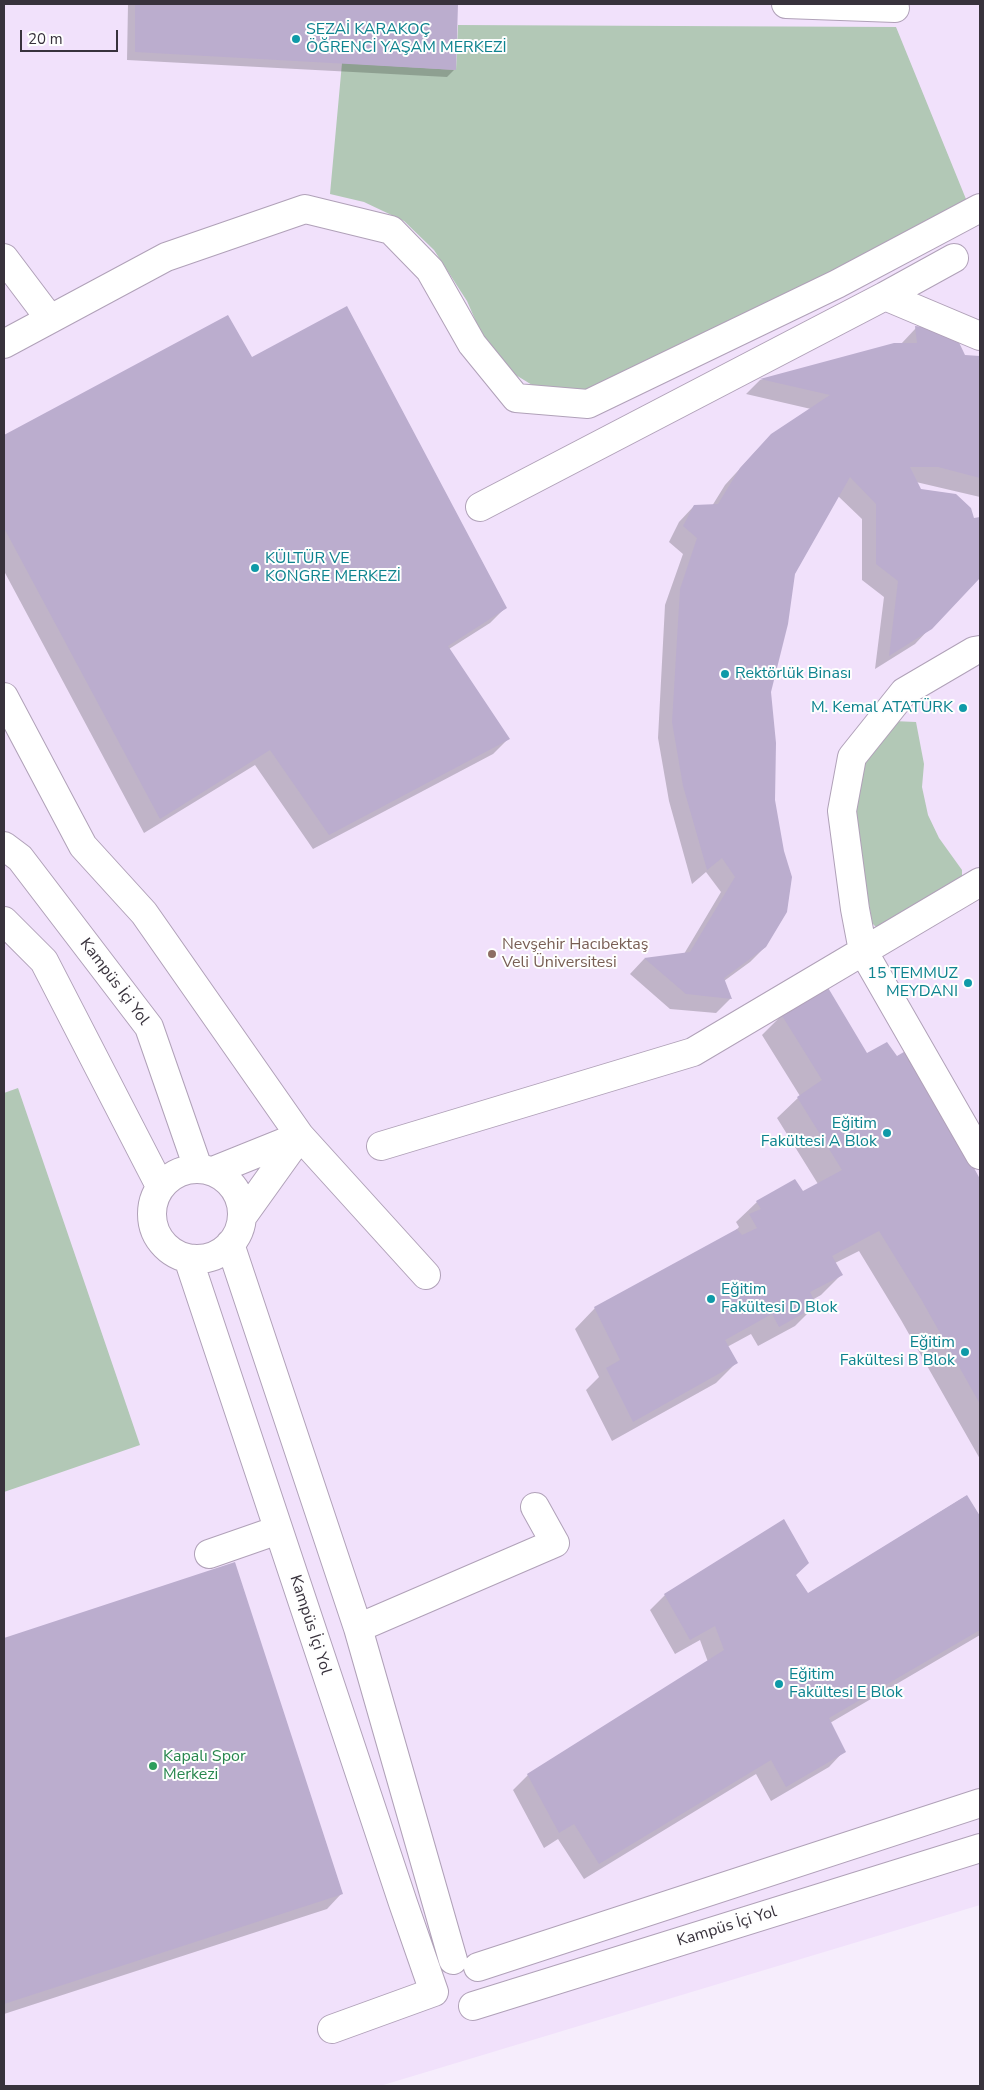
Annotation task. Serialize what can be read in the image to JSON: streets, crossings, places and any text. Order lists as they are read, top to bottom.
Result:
{
  "streets": {
    "street": ["Kampüs İçi Yol"]
  },
  "places": [
    "SEZAİ KARAKOÇ ÖĞRENCİ YAŞAM MERKEZİ",
    "KÜLTÜR VE KONGRE MERKEZİ",
    "Rektörlük Binası",
    "M. Kemal ATATÜRK",
    "Nevşehir Hacıbektaş Veli Üniversitesi",
    "15 TEMMUZ MEYDANI",
    "Eğitim Fakültesi A Blok",
    "Eğitim Fakültesi D Blok",
    "Eğitim Fakültesi B Blok",
    "Eğitim Fakültesi E Blok",
    "Kapalı Spor Merkezi"
  ],
  "scale_bar": "20 m"
}
